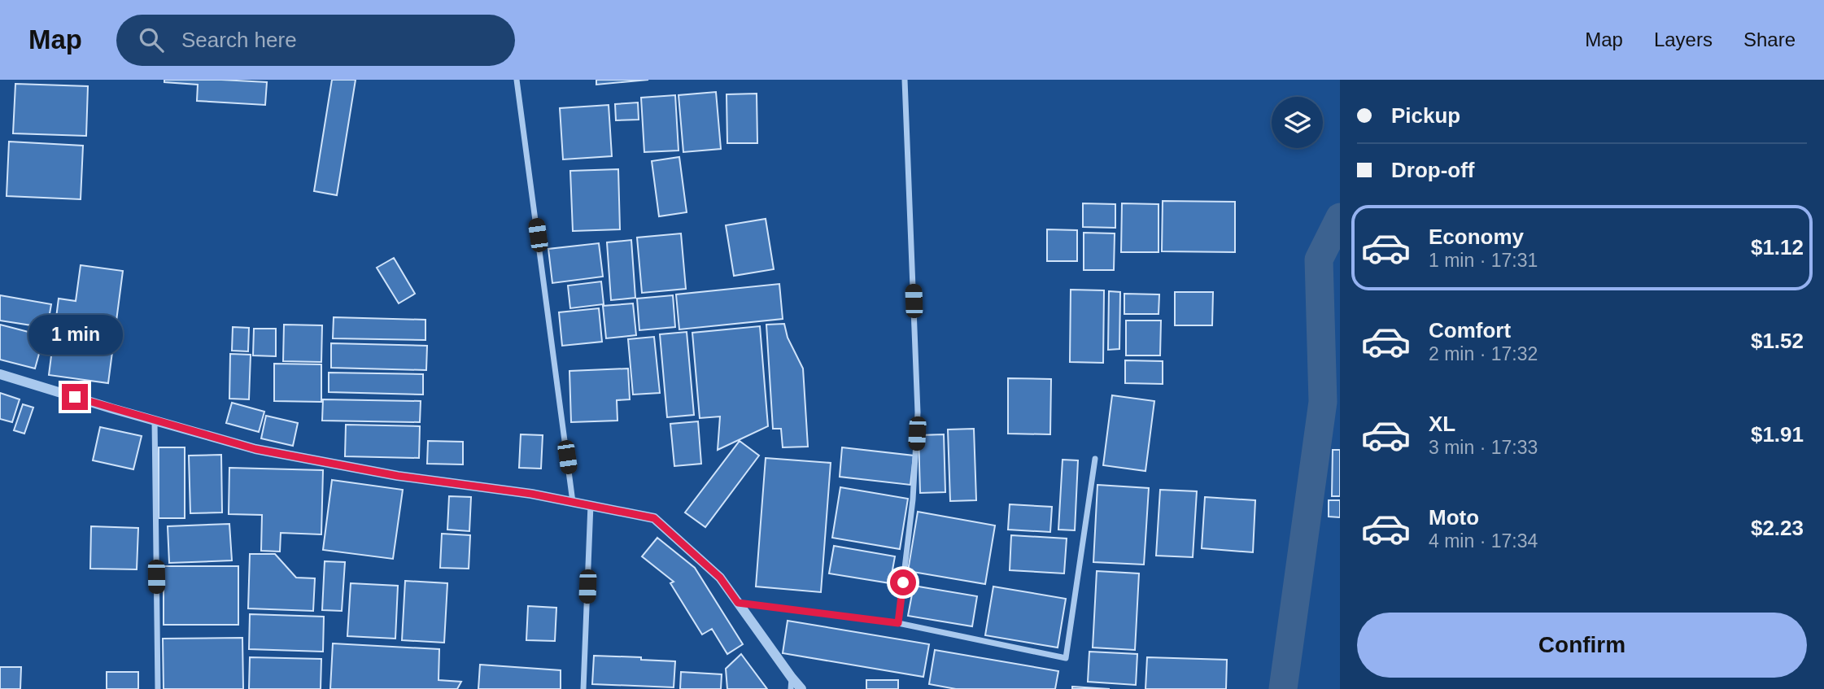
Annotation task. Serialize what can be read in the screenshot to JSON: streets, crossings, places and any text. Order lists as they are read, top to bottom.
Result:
{
  "page": {
    "header": "Map",
    "search": "Search here",
    "nav": ["Map", "Layers", "Share"],
    "banner": ["Pickup", "Drop-off"],
    "list": [
      {
        "name": "Economy",
        "note": "1 min · 17:31",
        "value": "$1.12"
      },
      {
        "name": "Comfort",
        "note": "2 min · 17:32",
        "value": "$1.52"
      },
      {
        "name": "XL",
        "note": "3 min · 17:33",
        "value": "$1.91"
      },
      {
        "name": "Moto",
        "note": "4 min · 17:34",
        "value": "$2.23"
      }
    ],
    "bubble": "1 min",
    "buttons": "Confirm"
  }
}
